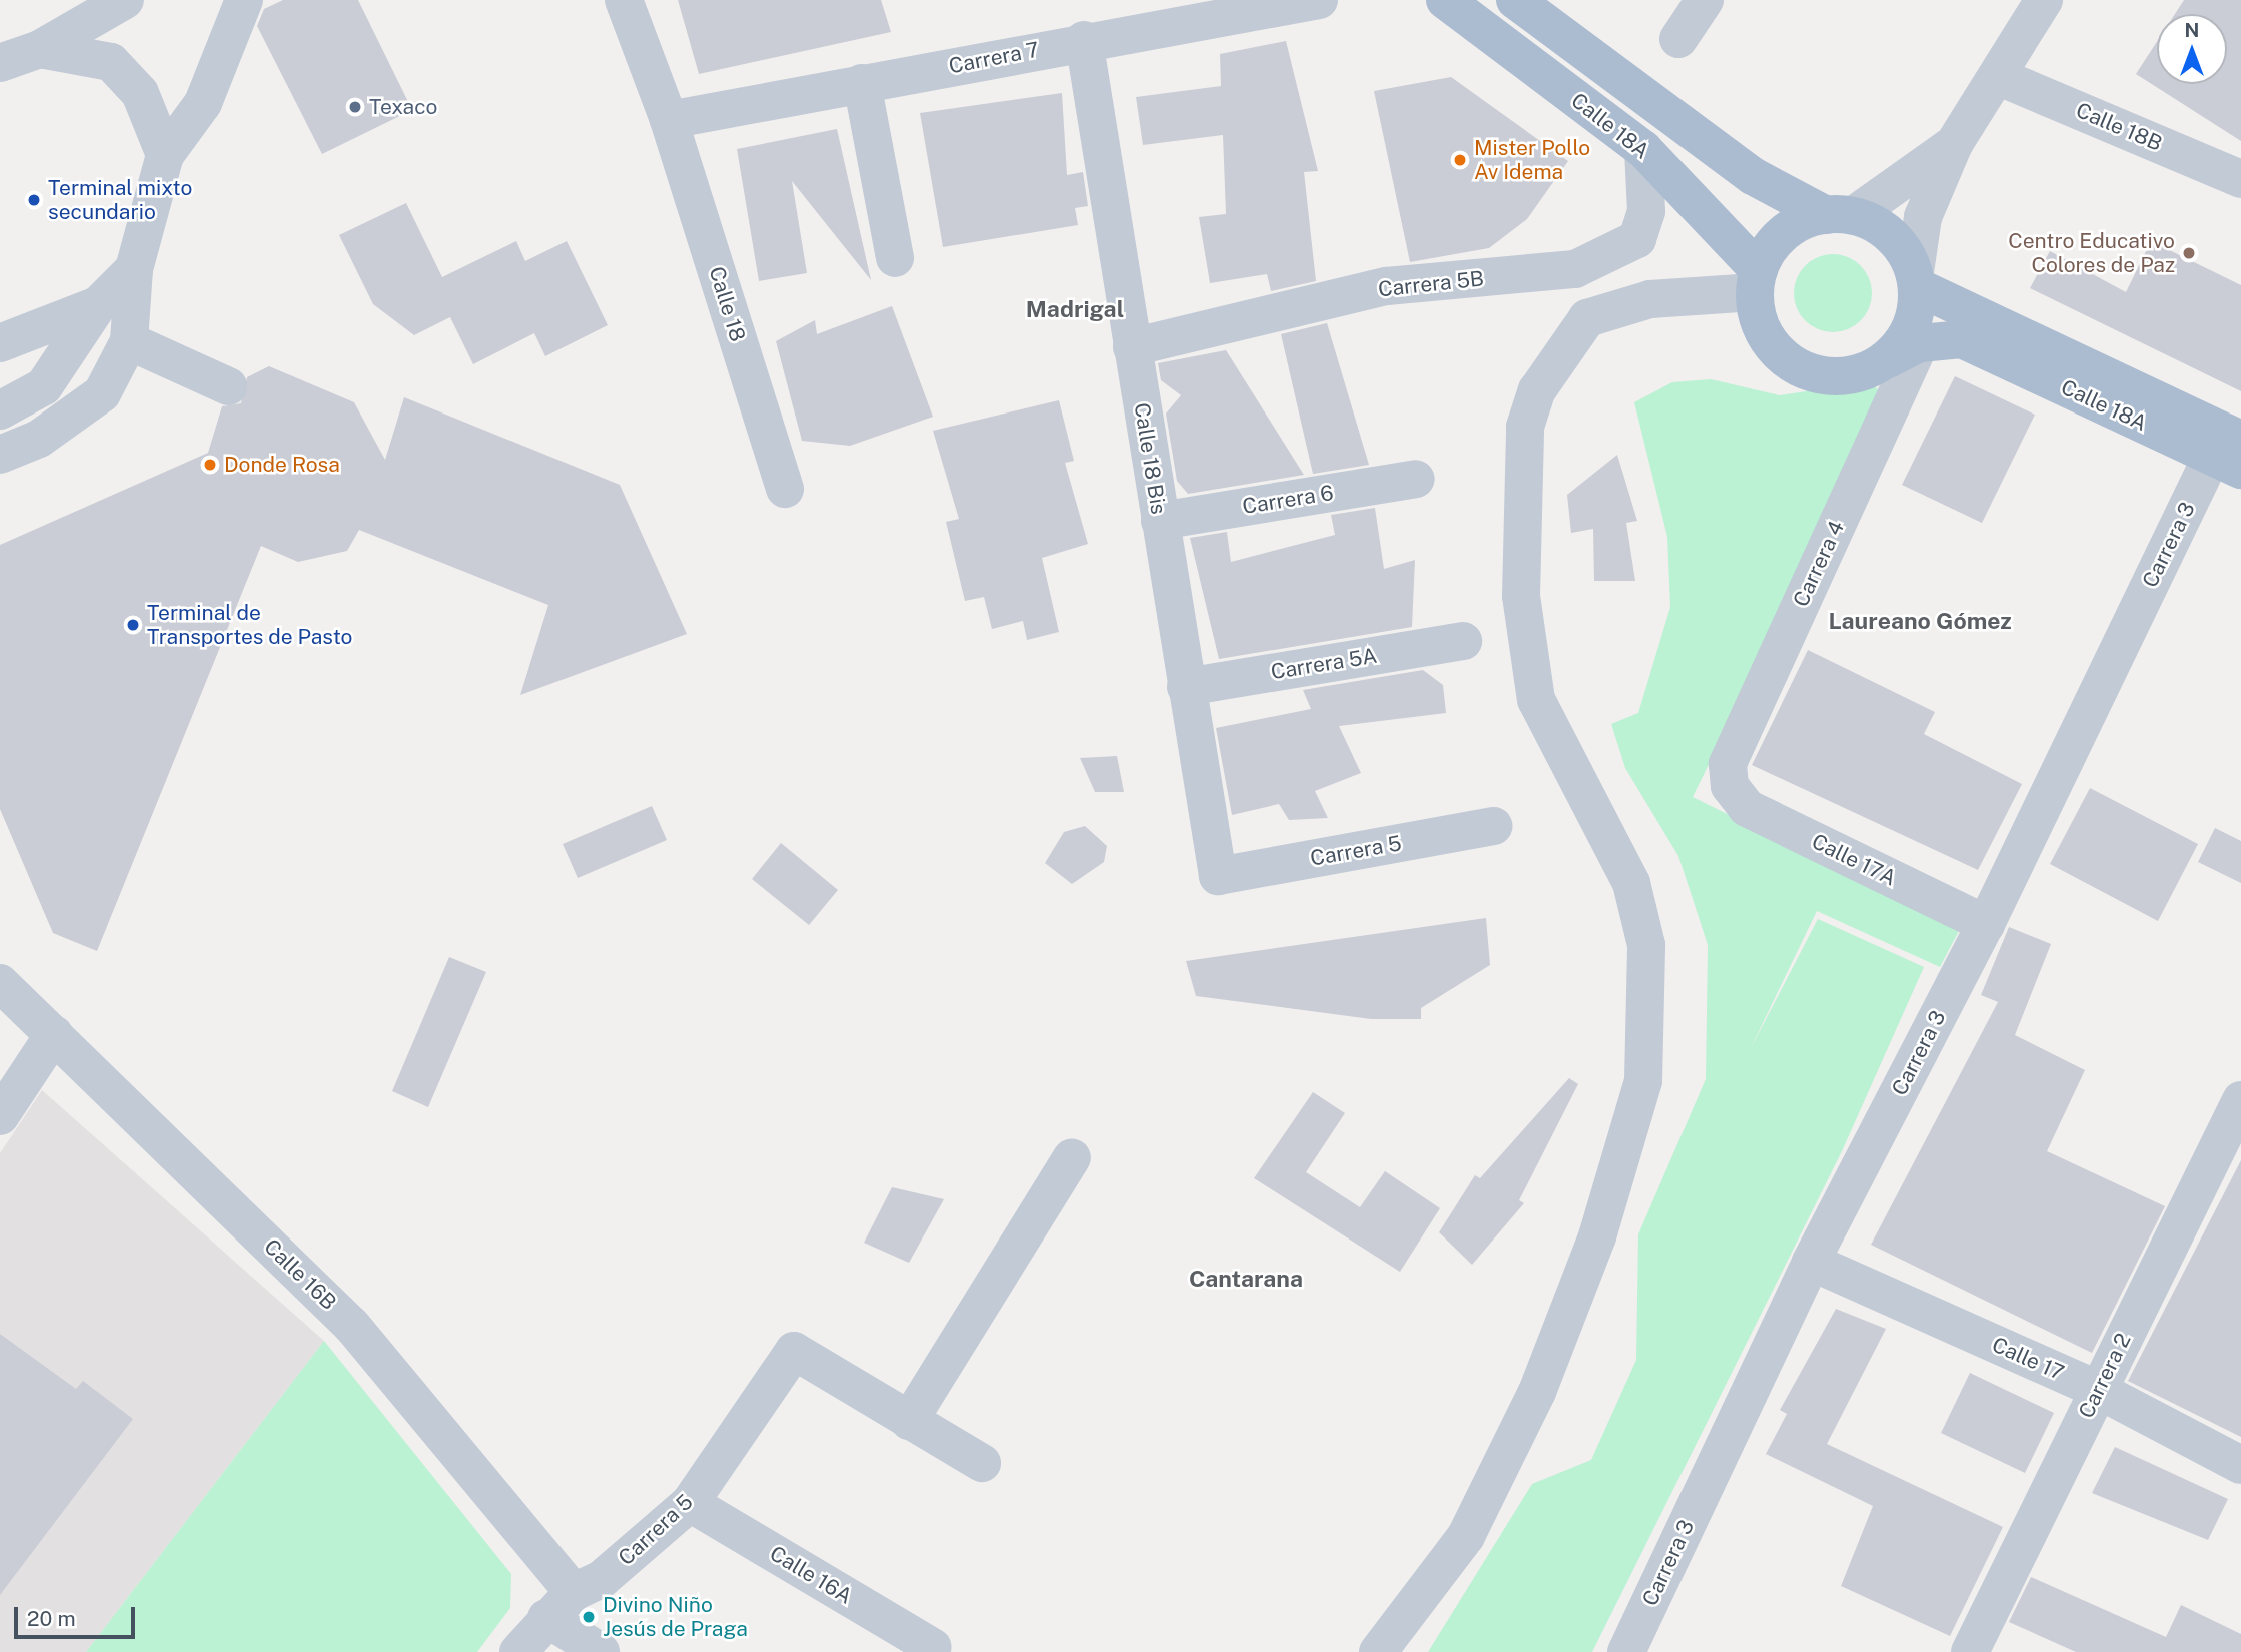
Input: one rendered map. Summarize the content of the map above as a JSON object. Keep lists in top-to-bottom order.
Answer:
{
  "streets": {
    "main road": ["Calle 18A"],
    "street": [
      "Carrera 7",
      "Calle 18B",
      "Carrera 5B",
      "Calle 18",
      "Calle 18 Bis",
      "Carrera 6",
      "Carrera 3",
      "Carrera 4",
      "Carrera 5A",
      "Carrera 5",
      "Calle 17A",
      "Calle 16B",
      "Calle 17",
      "Carrera 2",
      "Calle 16A"
    ]
  },
  "crossings": [
    ["Carrera 7", "Calle 18"],
    ["Carrera 7", "Calle 18 Bis"],
    ["Calle 18A", "Carrera 5B"],
    ["Calle 18A", "Carrera 3"],
    ["Calle 18A", "Carrera 4"],
    ["Carrera 5B", "Calle 18 Bis"],
    ["Calle 18 Bis", "Carrera 6"],
    ["Calle 18 Bis", "Carrera 5A"],
    ["Calle 18 Bis", "Carrera 5"],
    ["Carrera 3", "Calle 17A"],
    ["Carrera 3", "Calle 17"],
    ["Carrera 4", "Calle 17A"],
    ["Carrera 5", "Calle 16B"],
    ["Carrera 5", "Calle 16A"],
    ["Calle 17", "Carrera 2"]
  ],
  "districts": ["Madrigal", "Laureano Gómez", "Cantarana"],
  "places": [
    "Texaco",
    "Mister Pollo Av Idema",
    "Terminal mixto secundario",
    "Centro Educativo Colores de Paz",
    "Donde Rosa",
    "Terminal de Transportes de Pasto",
    "Divino Niño Jesús de Praga"
  ],
  "scale_bar": "20 m",
  "north": "top"
}
